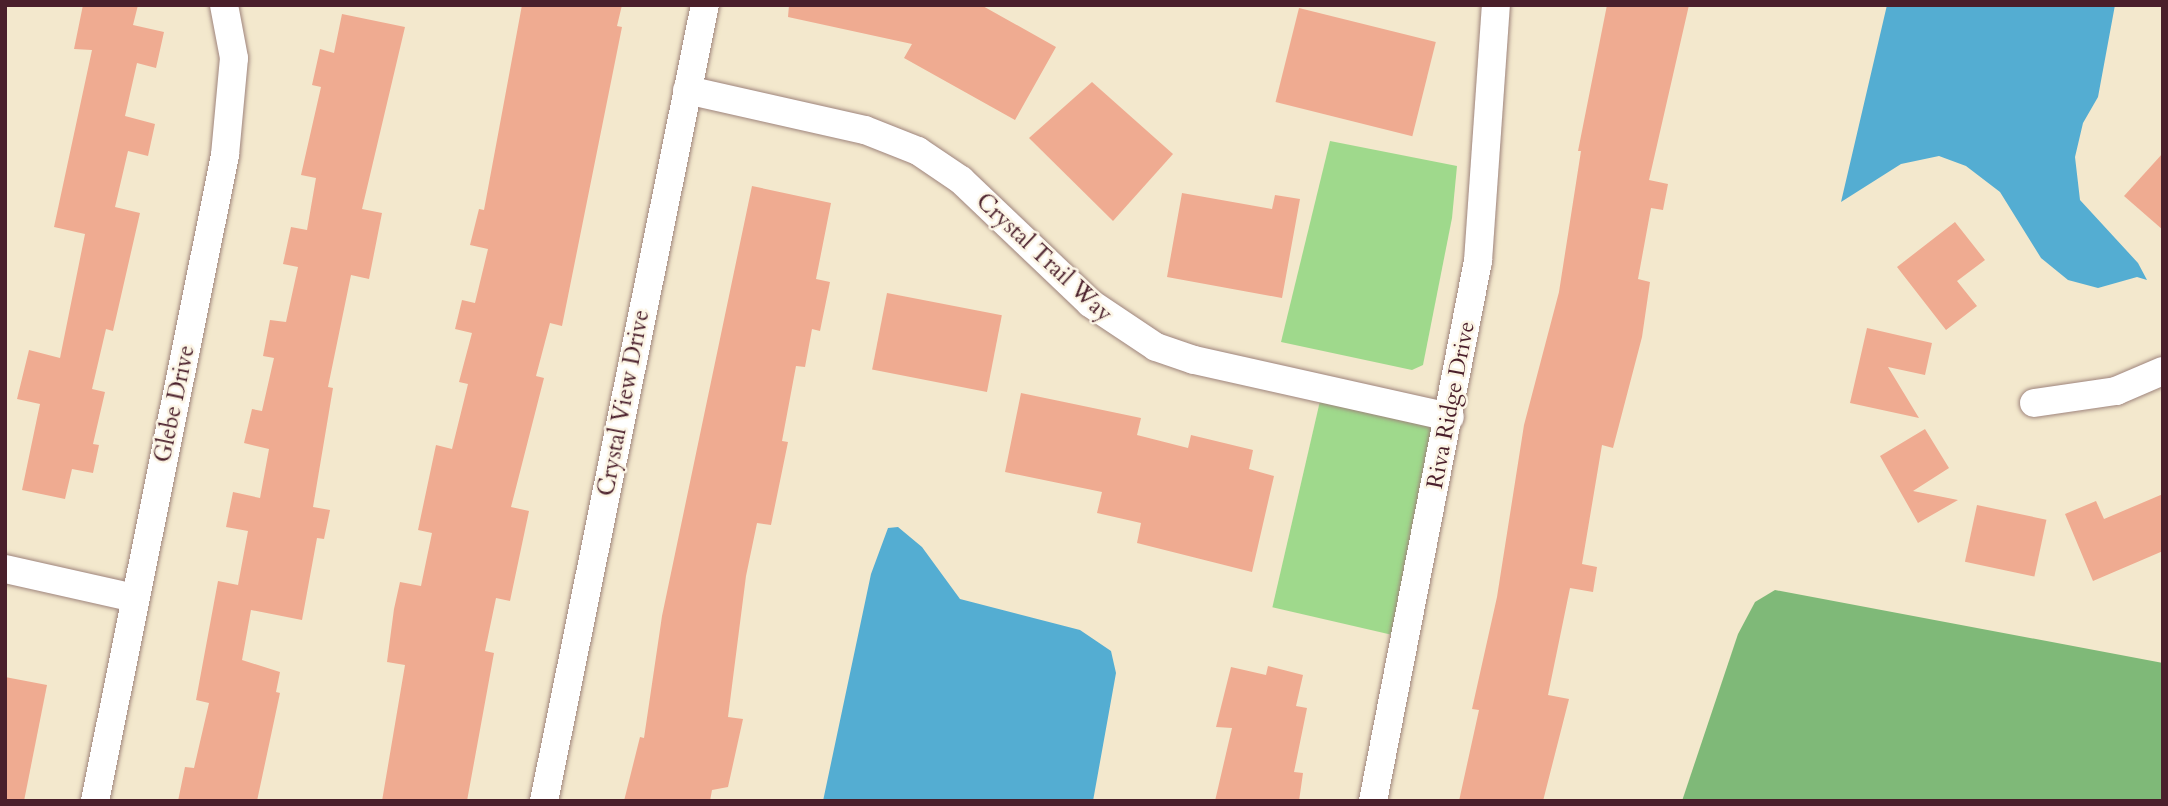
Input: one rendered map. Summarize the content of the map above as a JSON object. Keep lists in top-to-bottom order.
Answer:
{
  "streets": {
    "street": [
      "Crystal Trail Way",
      "Crystal View Drive",
      "Glebe Drive",
      "Riva Ridge Drive"
    ]
  },
  "crossings": [
    ["Crystal Trail Way", "Crystal View Drive"],
    ["Crystal Trail Way", "Riva Ridge Drive"]
  ]
}
